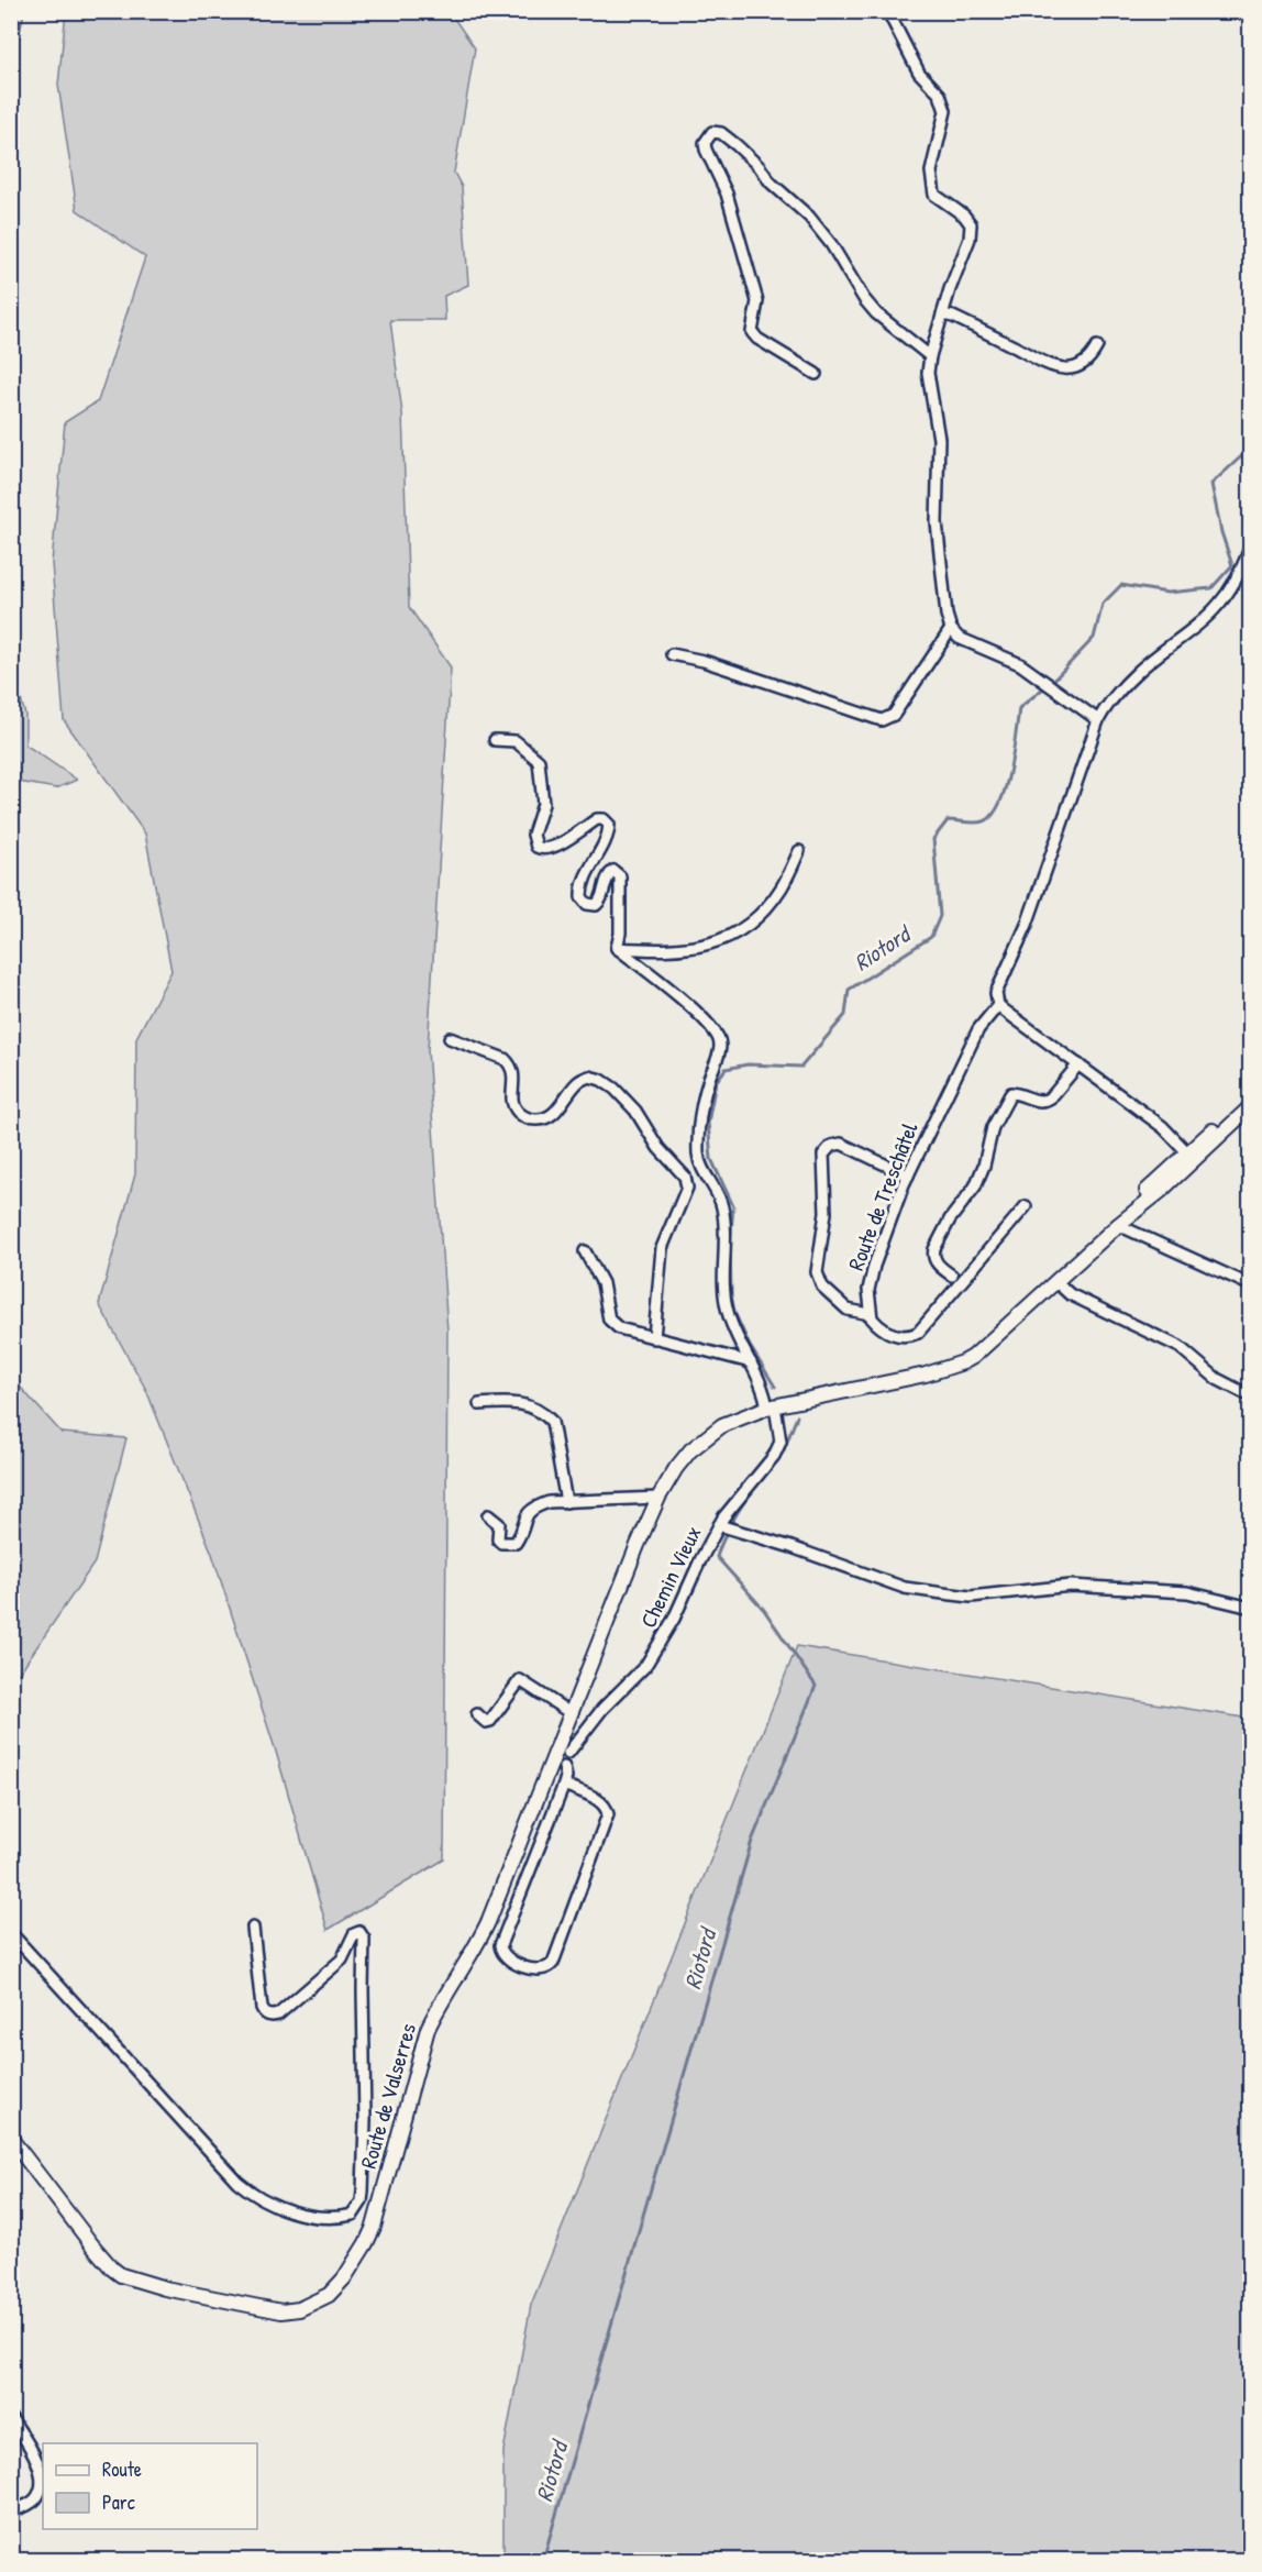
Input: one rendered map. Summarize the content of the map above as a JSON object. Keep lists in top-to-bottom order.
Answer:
{
  "streets": {
    "street": ["Route de Treschâtel", "Chemin Vieux", "Route de Valserres"]
  },
  "crossings": [
    ["Chemin Vieux", "Route de Valserres"]
  ],
  "water": ["Riotord"],
  "legend": ["Route", "Parc"]
}
